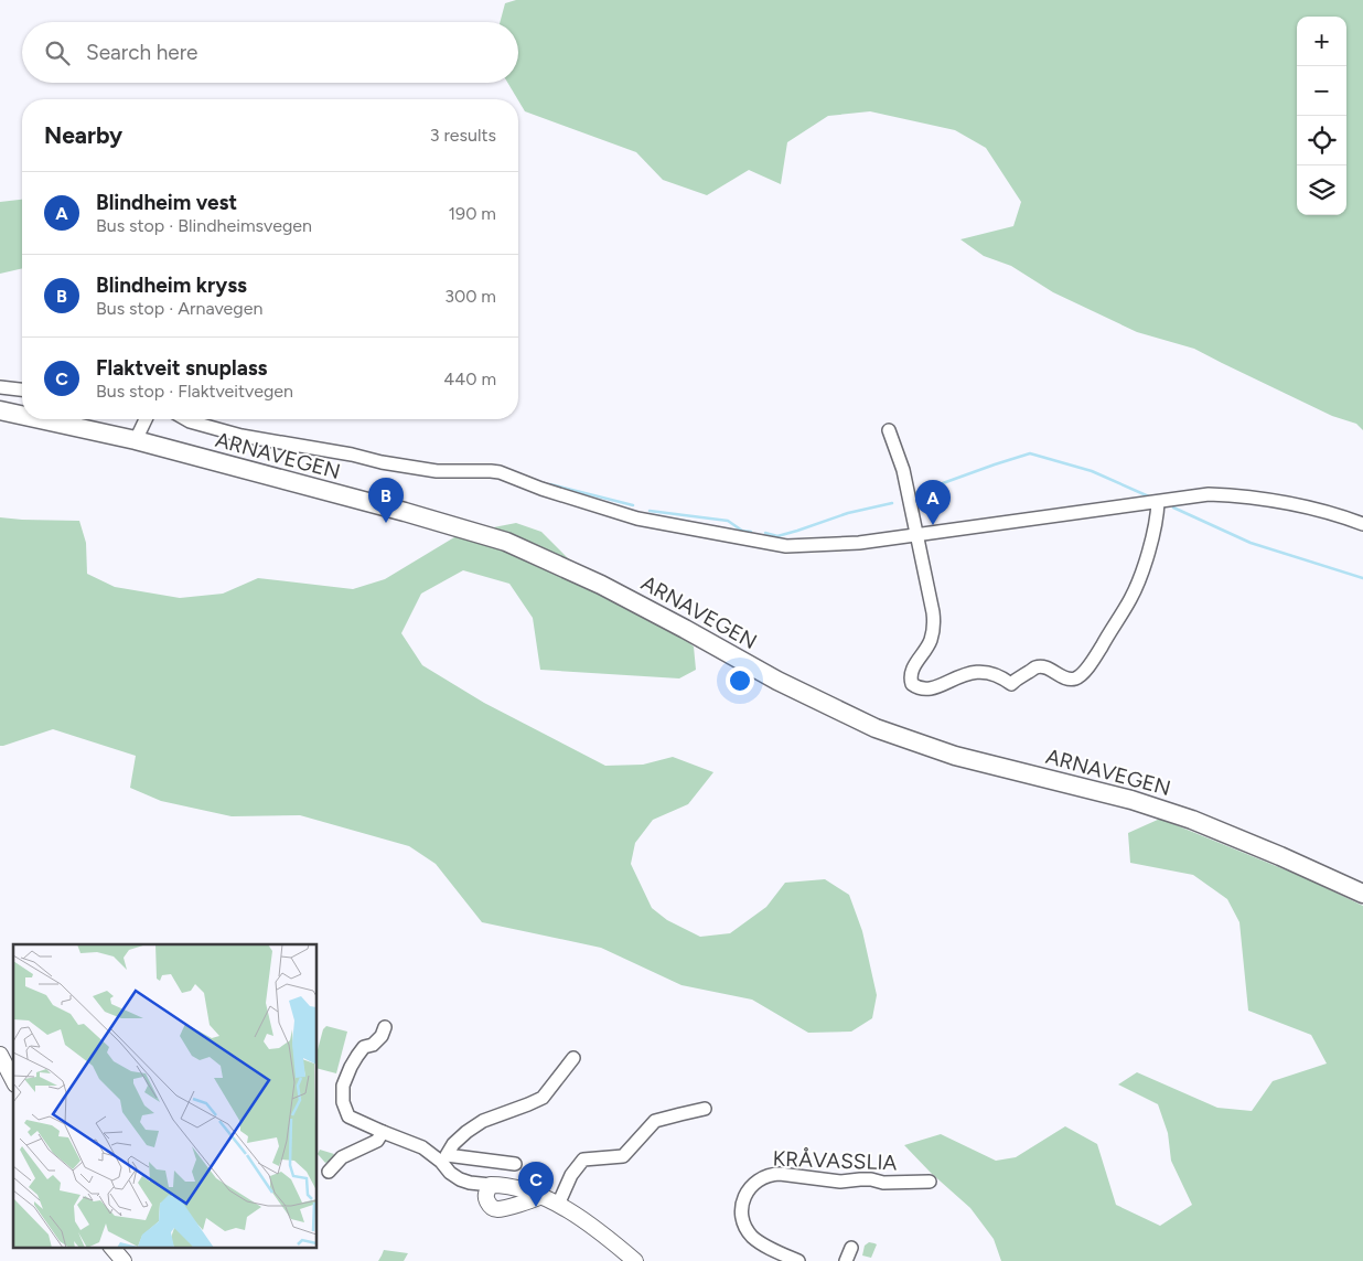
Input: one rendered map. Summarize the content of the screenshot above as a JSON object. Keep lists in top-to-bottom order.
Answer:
{
  "streets": {
    "highway": ["ARNAVEGEN"],
    "street": ["KRÅVASSLIA"]
  },
  "page": {
    "map_buttons": ["+", "−"],
    "search": "Search here",
    "heading": ["Nearby", "3 results"],
    "list": [
      {
        "mark": "A",
        "name": "Blindheim vest",
        "note": "Bus stop · Blindheimsvegen",
        "value": "190 m"
      },
      {
        "mark": "B",
        "name": "Blindheim kryss",
        "note": "Bus stop · Arnavegen",
        "value": "300 m"
      },
      {
        "mark": "C",
        "name": "Flaktveit snuplass",
        "note": "Bus stop · Flaktveitvegen",
        "value": "440 m"
      }
    ],
    "pins": ["B", "A", "C"]
  }
}
